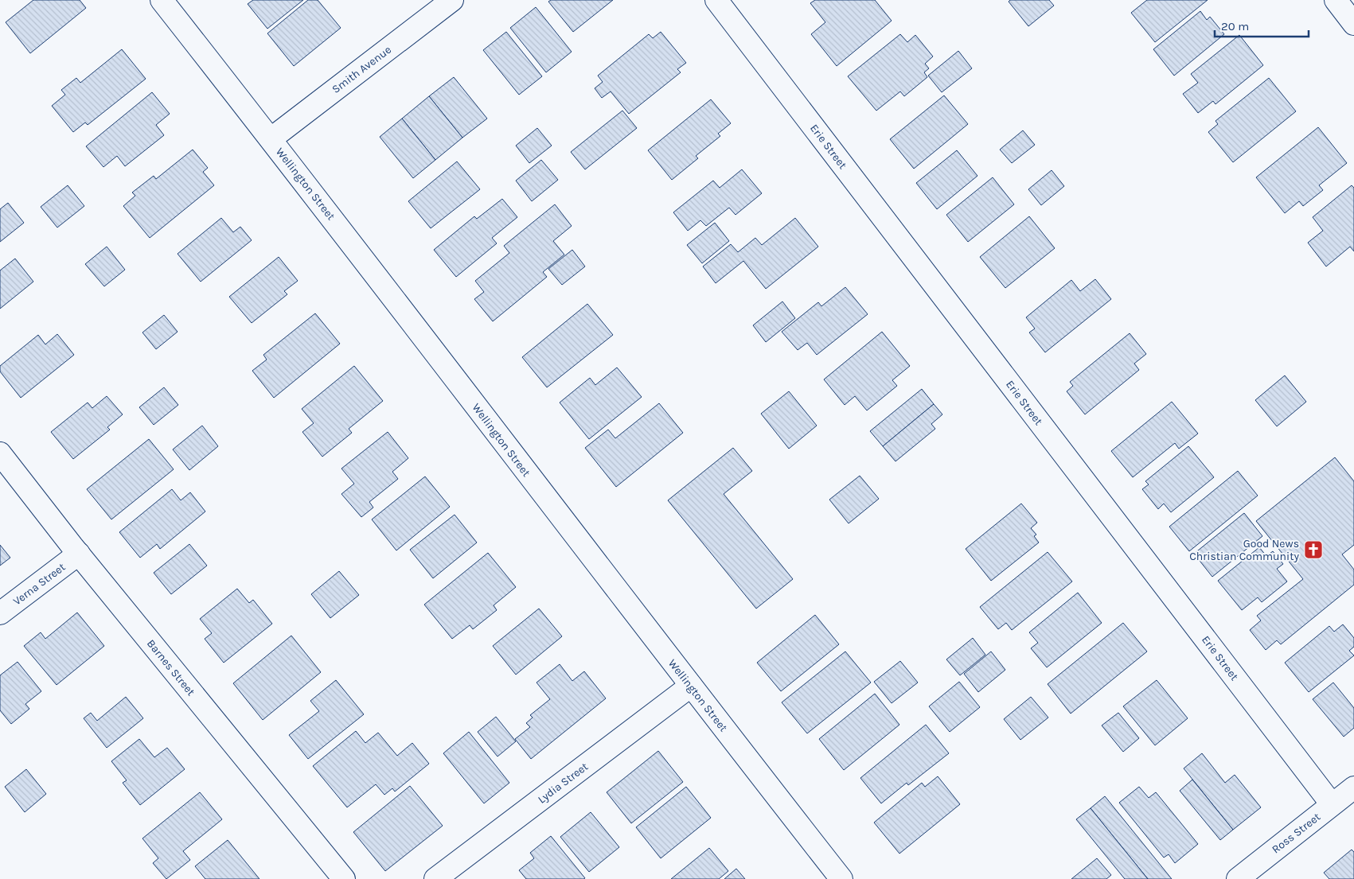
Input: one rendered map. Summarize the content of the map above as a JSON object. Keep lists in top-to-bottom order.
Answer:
{
  "streets": {
    "street": [
      "Smith Avenue",
      "Erie Street",
      "Wellington Street",
      "Verna Street",
      "Barnes Street",
      "Lydia Street",
      "Ross Street"
    ]
  },
  "crossings": [
    ["Smith Avenue", "Wellington Street"],
    ["Erie Street", "Ross Street"],
    ["Wellington Street", "Lydia Street"],
    ["Verna Street", "Barnes Street"]
  ],
  "places": {
    "church": ["Good News Christian Community"]
  },
  "scale_bar": "20 m"
}
